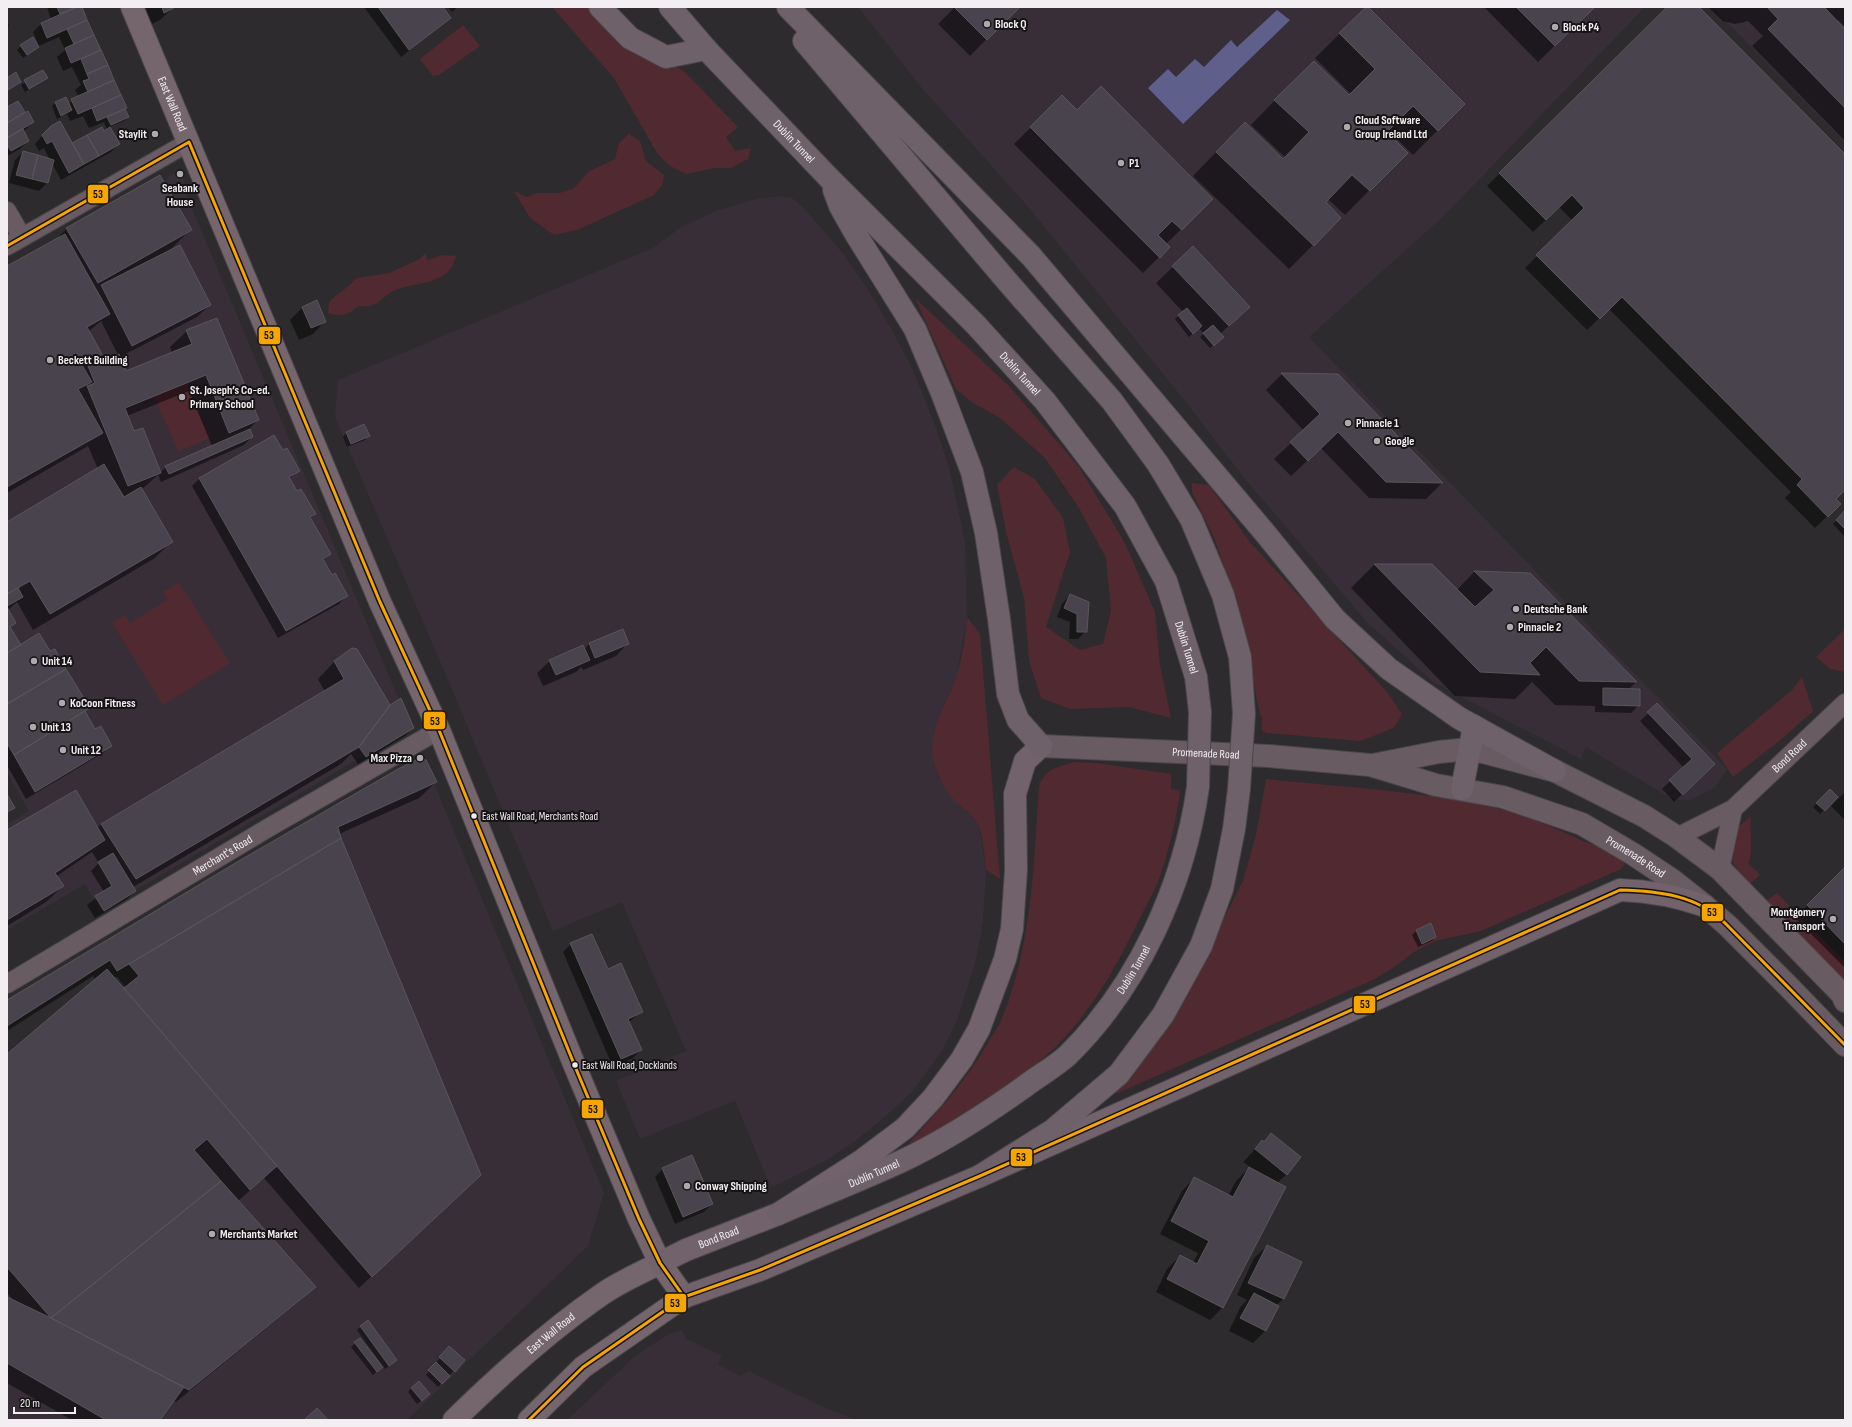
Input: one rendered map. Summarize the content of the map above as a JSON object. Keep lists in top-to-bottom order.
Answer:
{
  "streets": {
    "highway": ["Dublin Tunnel", "Bond Road"],
    "main road": ["East Wall Road"],
    "street": ["Promenade Road", "Merchant's Road"]
  },
  "crossings": [
    ["East Wall Road", "Bond Road"],
    ["East Wall Road", "Merchant's Road"],
    ["Dublin Tunnel", "Bond Road"],
    ["Promenade Road", "Bond Road"]
  ],
  "places": [
    "Block Q",
    "Block P4",
    "Cloud Software Group Ireland Ltd",
    "Staylit",
    "P1",
    "Seabank House",
    "Beckett Building",
    "St. Joseph’s Co-ed. Primary School",
    "Pinnacle 1",
    "Google",
    "Deutsche Bank",
    "Pinnacle 2",
    "Unit 14",
    "KoCoon Fitness",
    "Unit 13",
    "Unit 12",
    "Max Pizza",
    "East Wall Road, Merchants Road",
    "Montgomery Transport",
    "East Wall Road, Docklands",
    "Conway Shipping",
    "Merchants Market"
  ],
  "lines": ["transit line 53"],
  "scale_bar": "20 m"
}
